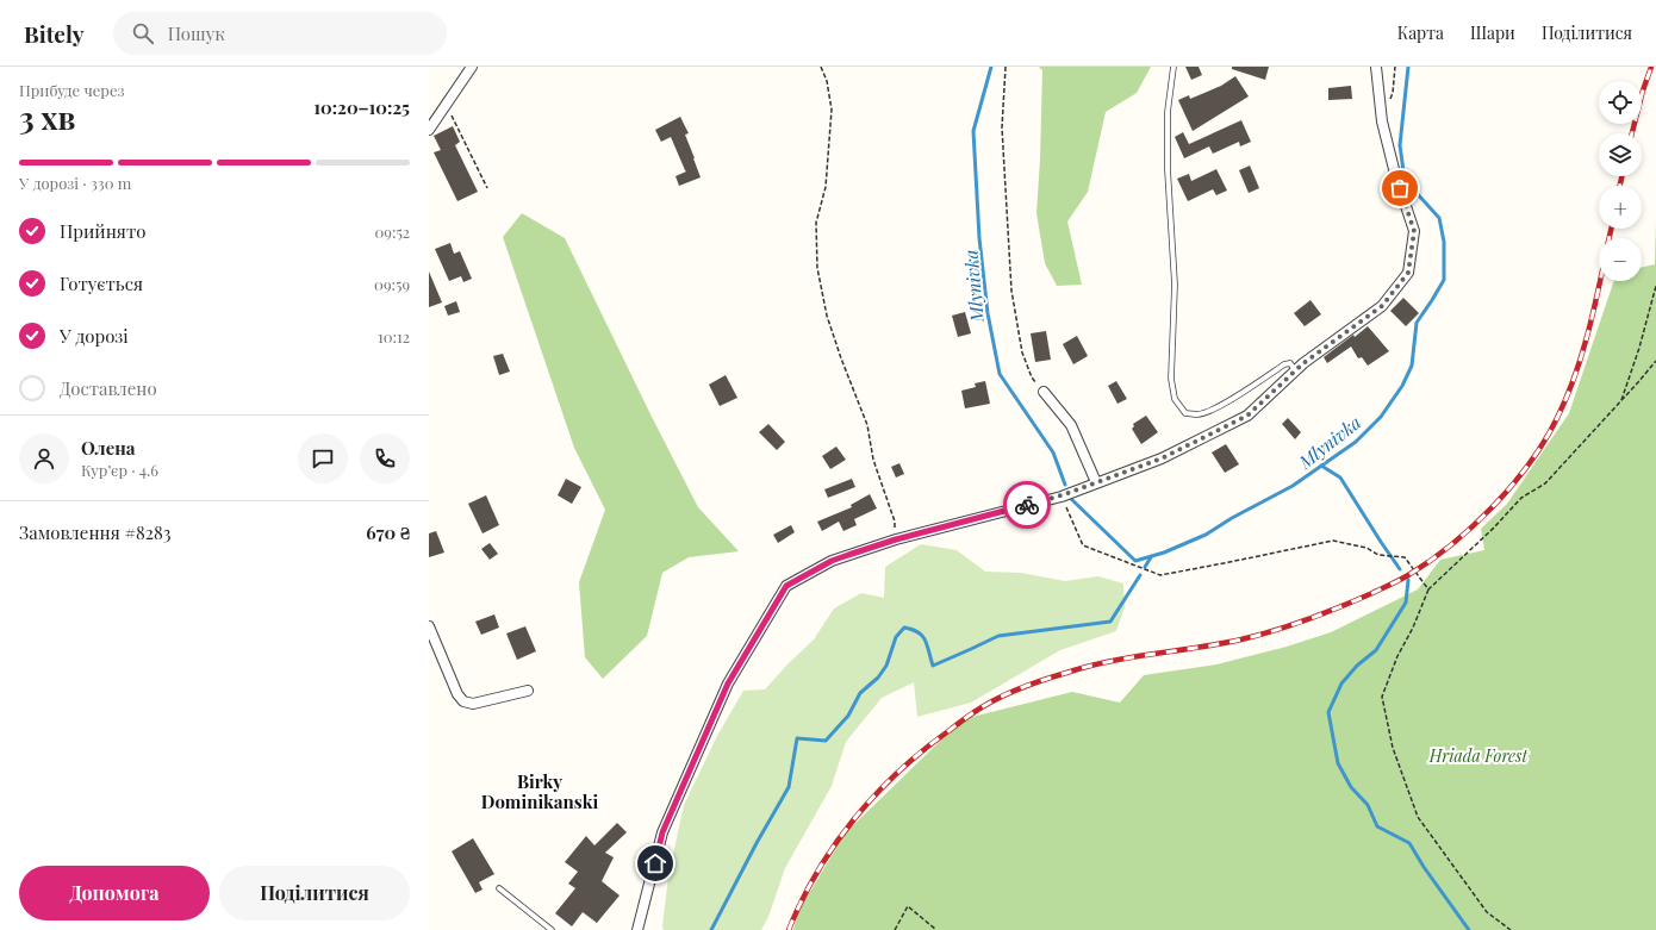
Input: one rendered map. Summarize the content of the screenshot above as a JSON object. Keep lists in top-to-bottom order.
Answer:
{
  "districts": ["Birky Dominikanski"],
  "water": ["Mlynivka"],
  "parks": ["Hriada Forest"],
  "page": {
    "header": "Bitely",
    "search": "Пошук",
    "nav": ["Карта", "Шари", "Поділитися"],
    "heading": ["3 хв", "Прибуде через", "10:20–10:25"],
    "panel": [
      "Олена",
      "Кур’єр · 4.6",
      "Замовлення #8283",
      "670 ₴"
    ],
    "map_buttons": ["+", "−"],
    "bar": "У дорозі · 330 m",
    "list": [
      ["Прийнято", "09:52"],
      ["Готується", "09:59"],
      ["У дорозі", "10:12"],
      "Доставлено"
    ],
    "buttons": ["Допомога", "Поділитися"]
  }
}
